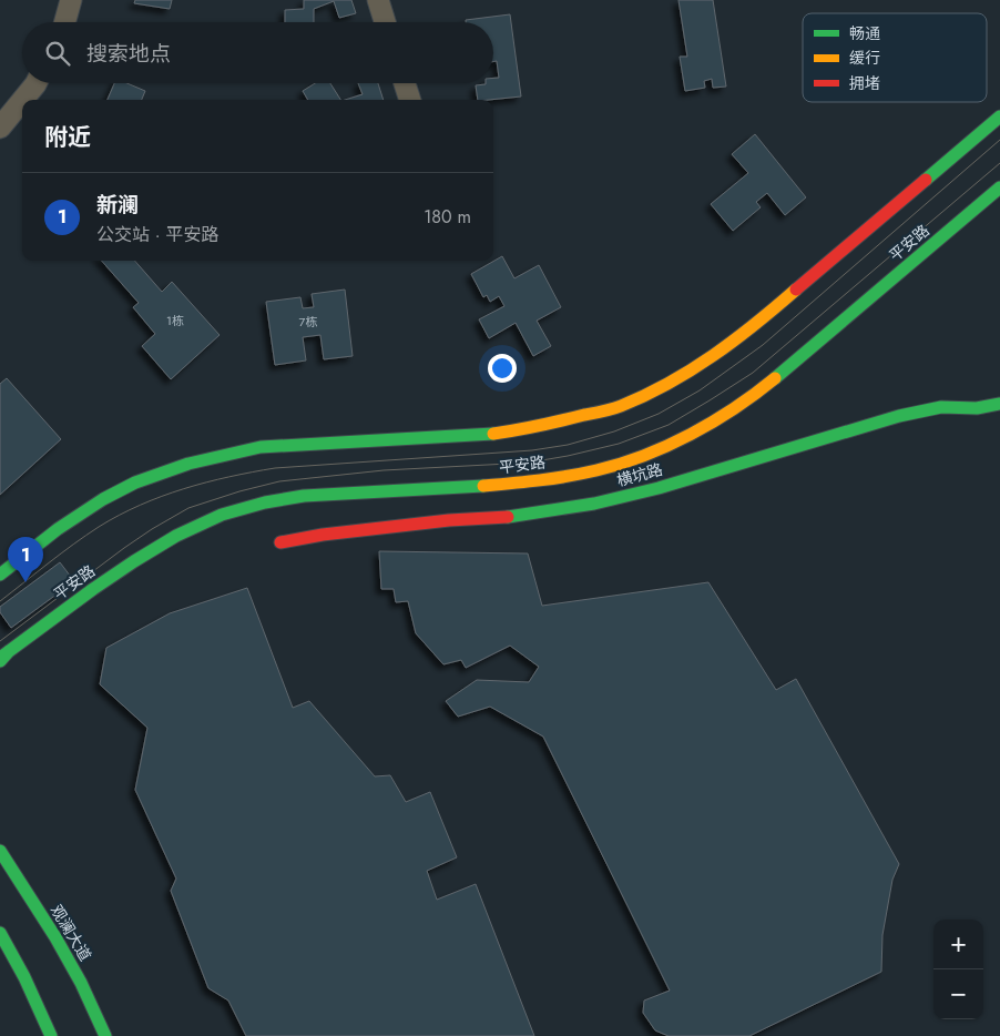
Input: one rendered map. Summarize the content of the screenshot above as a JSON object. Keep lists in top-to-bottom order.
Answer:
{
  "streets": {
    "main road": ["平安路", "横坑路", "观澜大道"]
  },
  "house_numbers": ["1栋", "7栋"],
  "legend": ["畅通", "缓行", "拥堵"],
  "page": {
    "search": "搜索地点",
    "heading": "附近",
    "list": [
      {
        "mark": "1",
        "name": "新澜",
        "note": "公交站 · 平安路",
        "value": "180 m"
      }
    ],
    "pins": "1",
    "map_buttons": ["+", "−"]
  }
}
